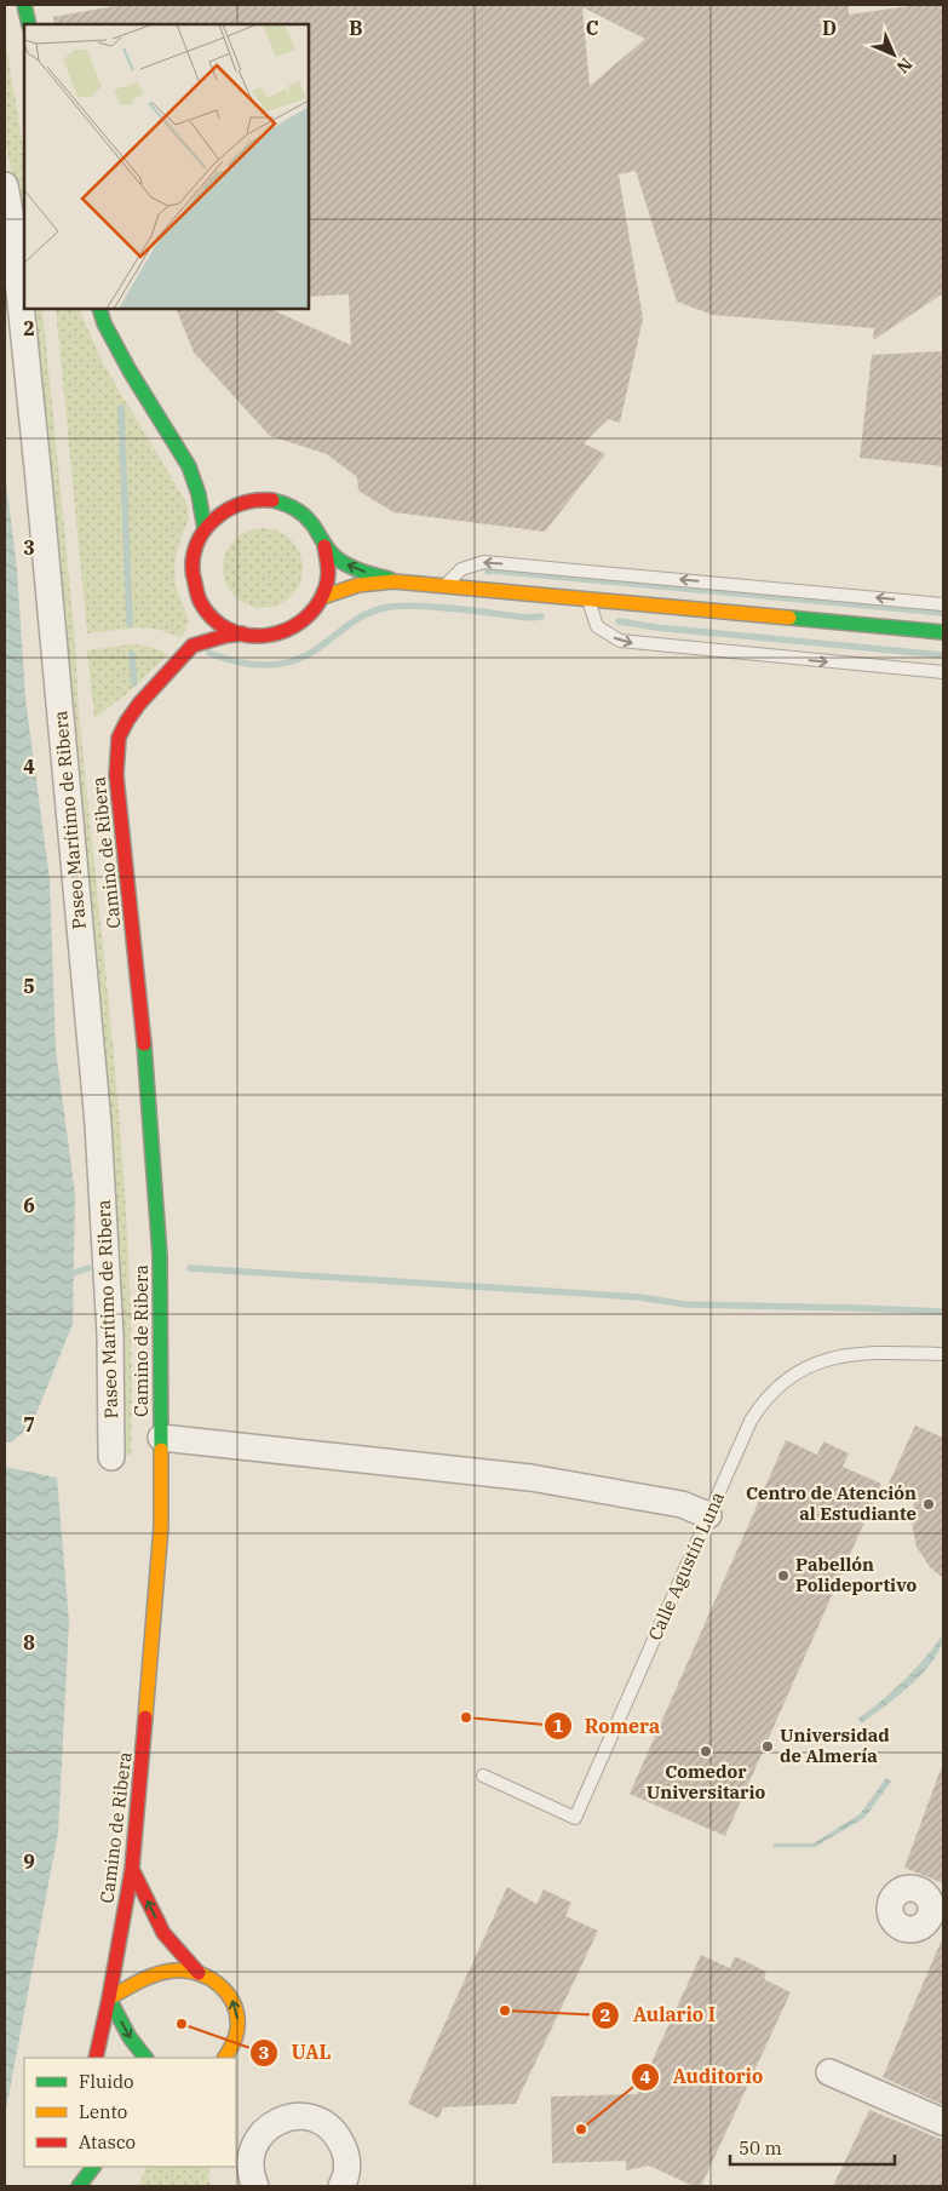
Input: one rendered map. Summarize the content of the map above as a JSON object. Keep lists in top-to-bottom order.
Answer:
{
  "streets": {
    "main road": ["Camino de Ribera"],
    "street": ["Paseo Marítimo de Ribera"],
    "lane": ["Calle Agustín Luna"]
  },
  "places": [
    "Centro de Atención al Estudiante",
    "Pabellón Polideportivo",
    "Romera",
    "Universidad de Almería",
    "Comedor Universitario",
    "Aulario I",
    "UAL",
    "Auditorio"
  ],
  "legend": ["Fluido", "Lento", "Atasco"],
  "scale_bar": "50 m",
  "north": "bottom right",
  "grid": {
    "columns": ["B", "C", "D"],
    "rows": [
      "2",
      "3",
      "4",
      "5",
      "6",
      "7",
      "8",
      "9"
    ]
  }
}
